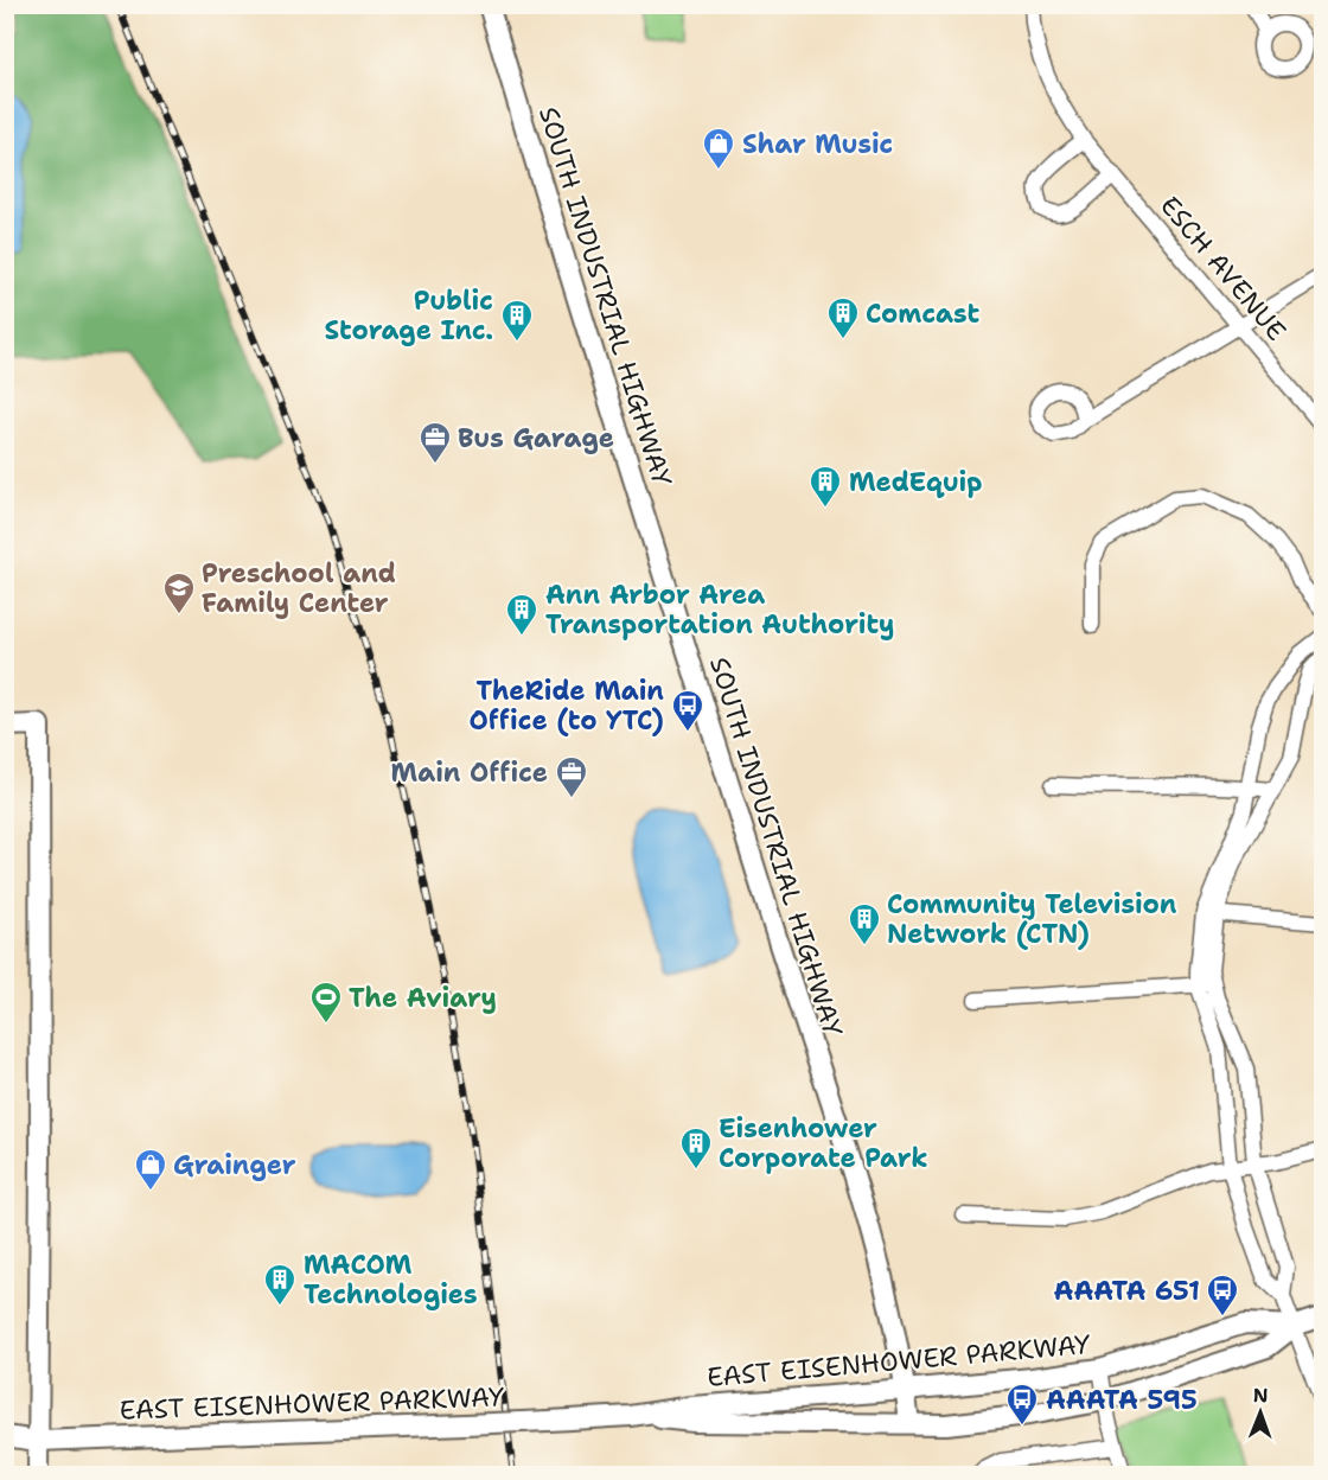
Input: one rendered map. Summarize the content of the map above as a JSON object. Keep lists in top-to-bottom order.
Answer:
{
  "streets": {
    "street": ["ESCH AVENUE", "SOUTH INDUSTRIAL HIGHWAY", "EAST EISENHOWER PARKWAY"]
  },
  "crossings": [
    ["SOUTH INDUSTRIAL HIGHWAY", "EAST EISENHOWER PARKWAY"]
  ],
  "places": {
    "shop": ["Shar Music", "Grainger"],
    "building": [
      "Comcast",
      "Public Storage Inc.",
      "MedEquip",
      "Ann Arbor Area Transportation Authority",
      "Community Television Network (CTN)",
      "Eisenhower Corporate Park",
      "MACOM Technologies"
    ],
    "office": ["Bus Garage", "Main Office"],
    "school or university": ["Preschool and Family Center"],
    "bus stop": ["TheRide Main Office (to YTC)", "AAATA 651", "AAATA 595"],
    "sports": ["The Aviary"]
  },
  "north": "top"
}
